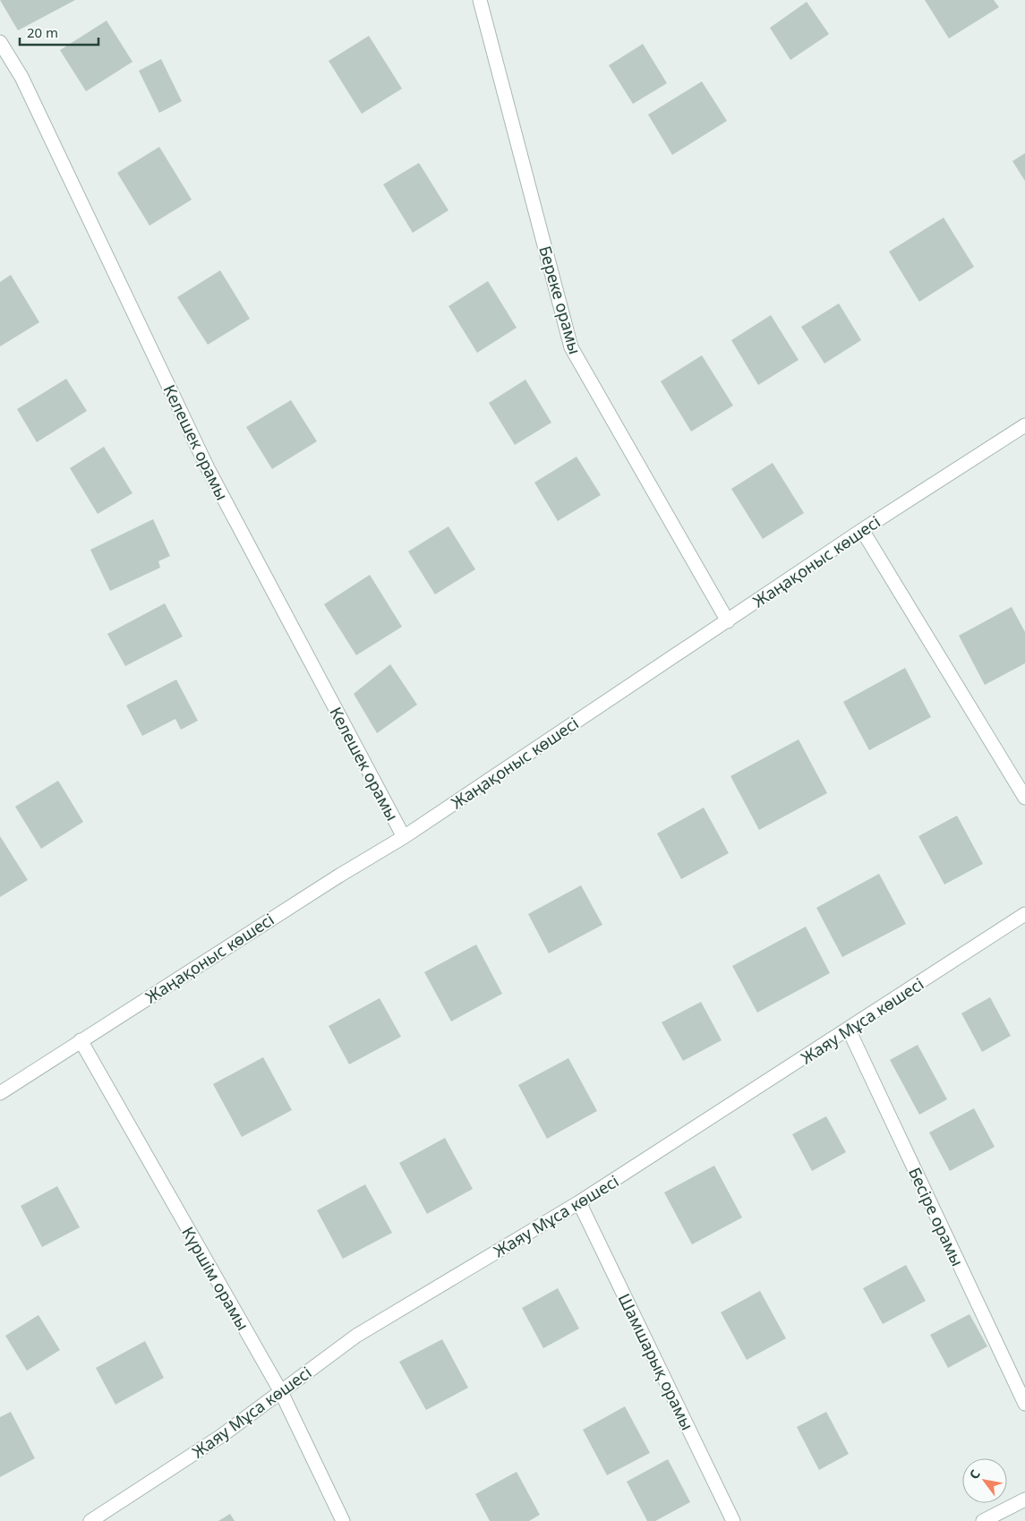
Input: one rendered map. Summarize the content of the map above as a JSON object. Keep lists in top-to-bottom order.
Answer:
{
  "streets": {
    "street": [
      "Береке орамы",
      "Келешек орамы",
      "Жаңақоныс көшесі",
      "Жаяу Мұса көшесі",
      "Бесіре орамы",
      "Күршім орамы",
      "Шамшарық орамы"
    ]
  },
  "crossings": [
    ["Береке орамы", "Жаңақоныс көшесі"],
    ["Келешек орамы", "Жаңақоныс көшесі"],
    ["Жаңақоныс көшесі", "Күршім орамы"],
    ["Жаяу Мұса көшесі", "Бесіре орамы"],
    ["Жаяу Мұса көшесі", "Күршім орамы"],
    ["Жаяу Мұса көшесі", "Шамшарық орамы"]
  ],
  "scale_bar": "20 m",
  "north": "top left"
}
